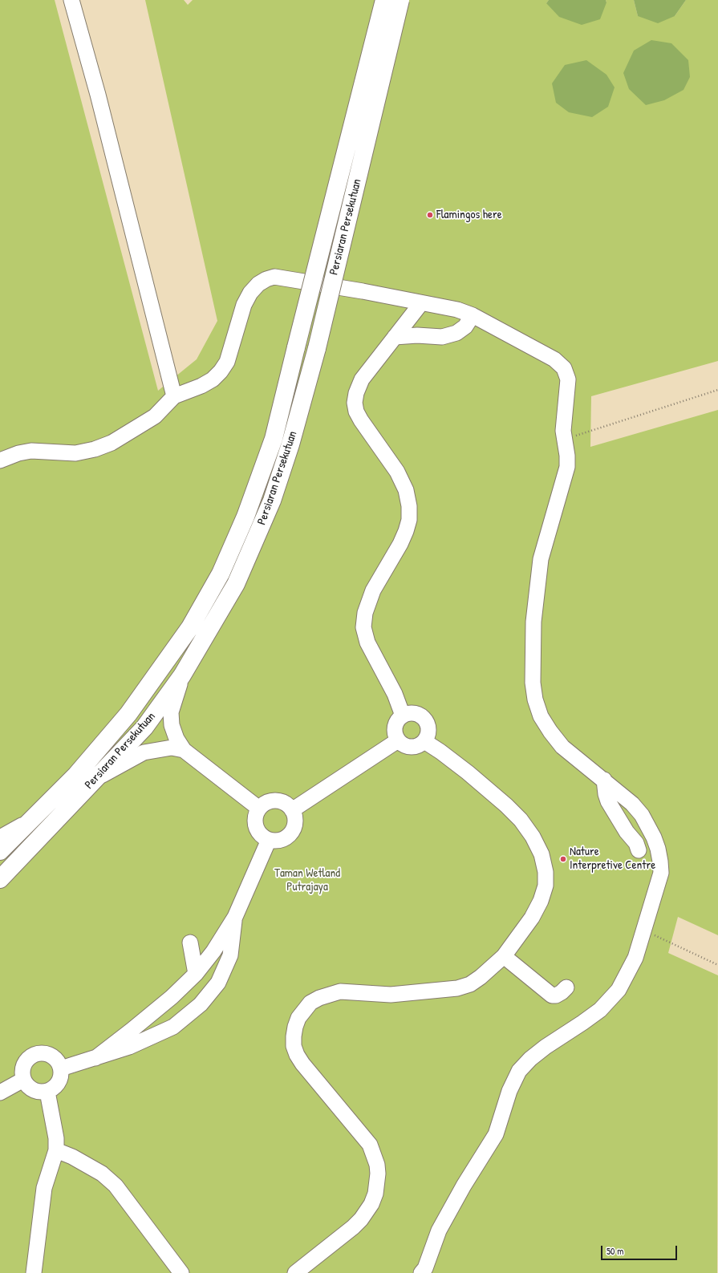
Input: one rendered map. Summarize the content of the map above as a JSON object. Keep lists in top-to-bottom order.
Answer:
{
  "streets": {
    "main road": ["Persiaran Persekutuan"]
  },
  "parks": ["Taman Wetland Putrajaya"],
  "places": ["Flamingos here", "Nature Interpretive Centre"],
  "scale_bar": "50 m"
}
